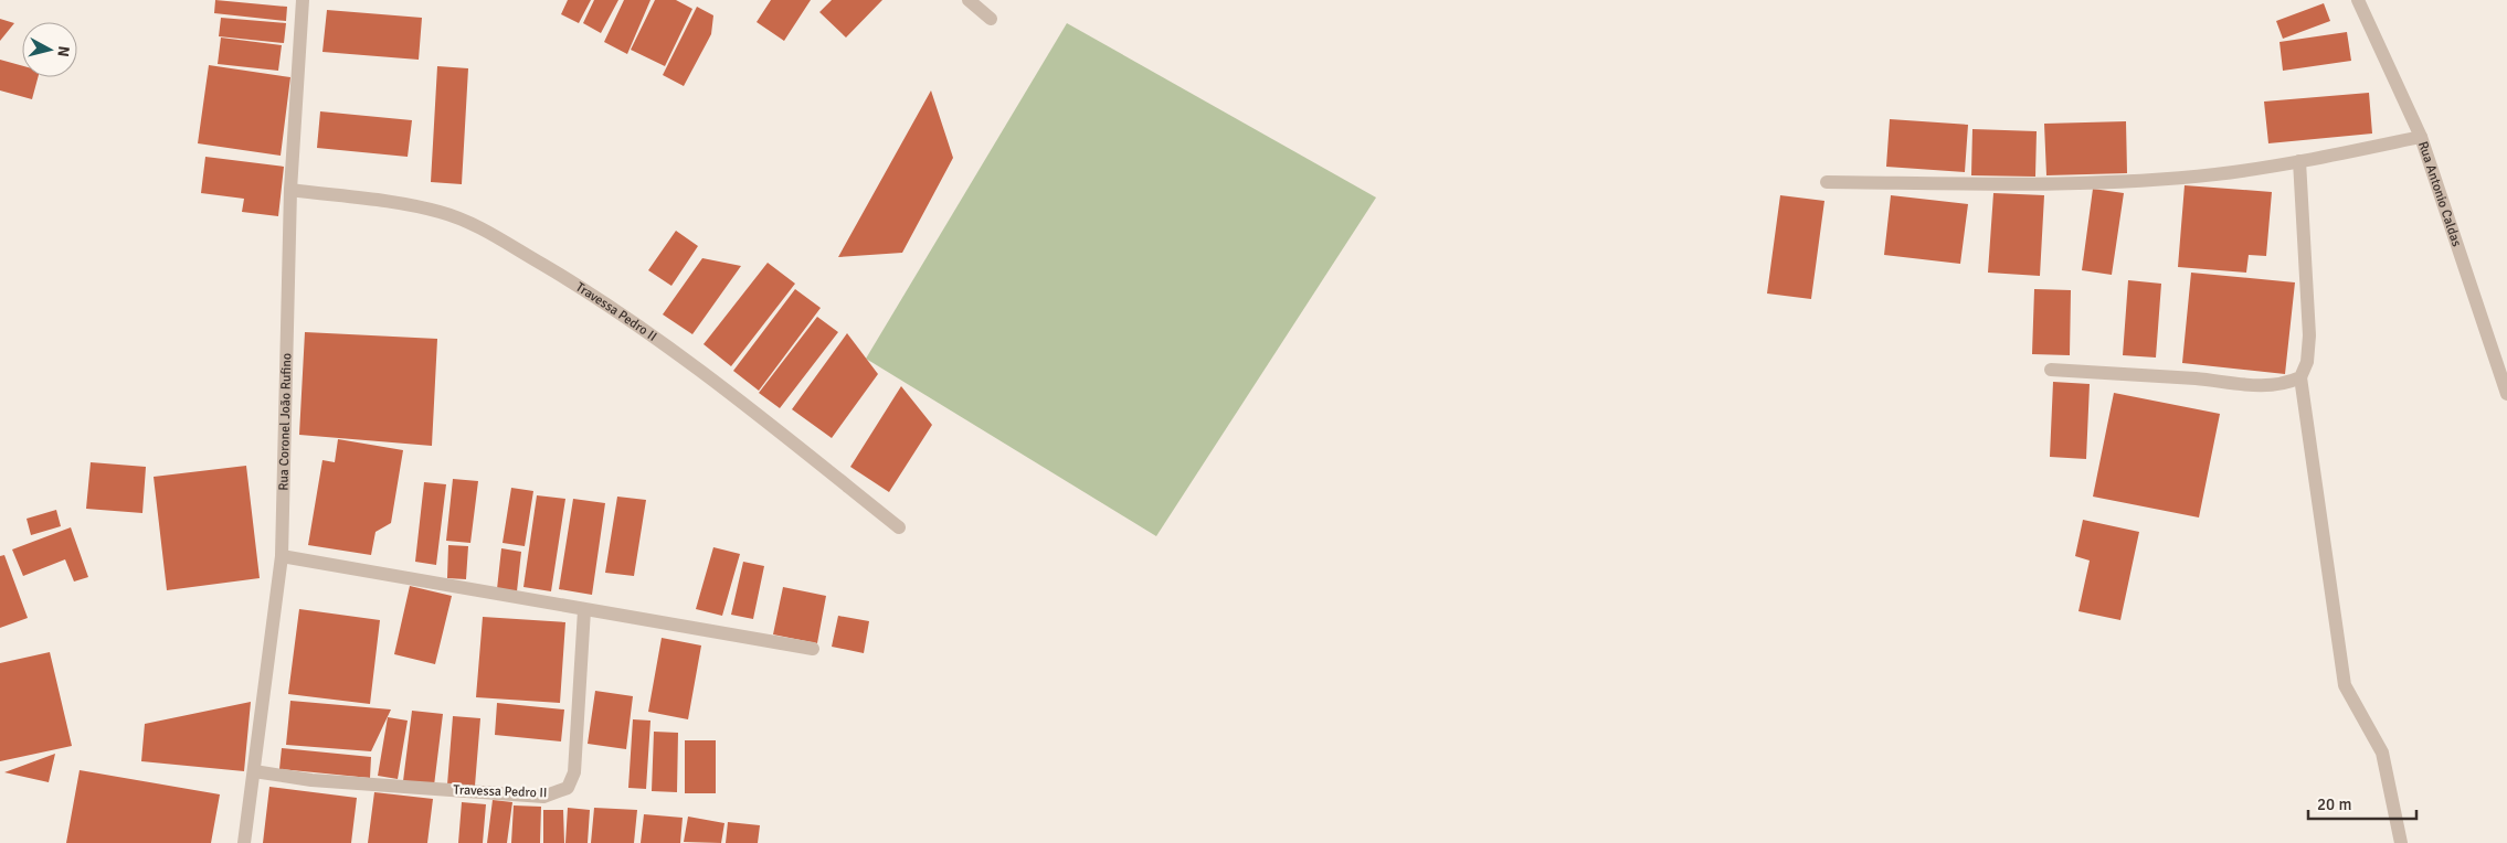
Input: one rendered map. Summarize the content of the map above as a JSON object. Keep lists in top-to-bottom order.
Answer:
{
  "streets": {
    "street": ["Rua Antonio Caldas", "Travessa Pedro II", "Rua Coronel João Rufino"]
  },
  "crossings": [
    ["Travessa Pedro II", "Rua Coronel João Rufino"]
  ],
  "scale_bar": "20 m",
  "north": "right"
}
